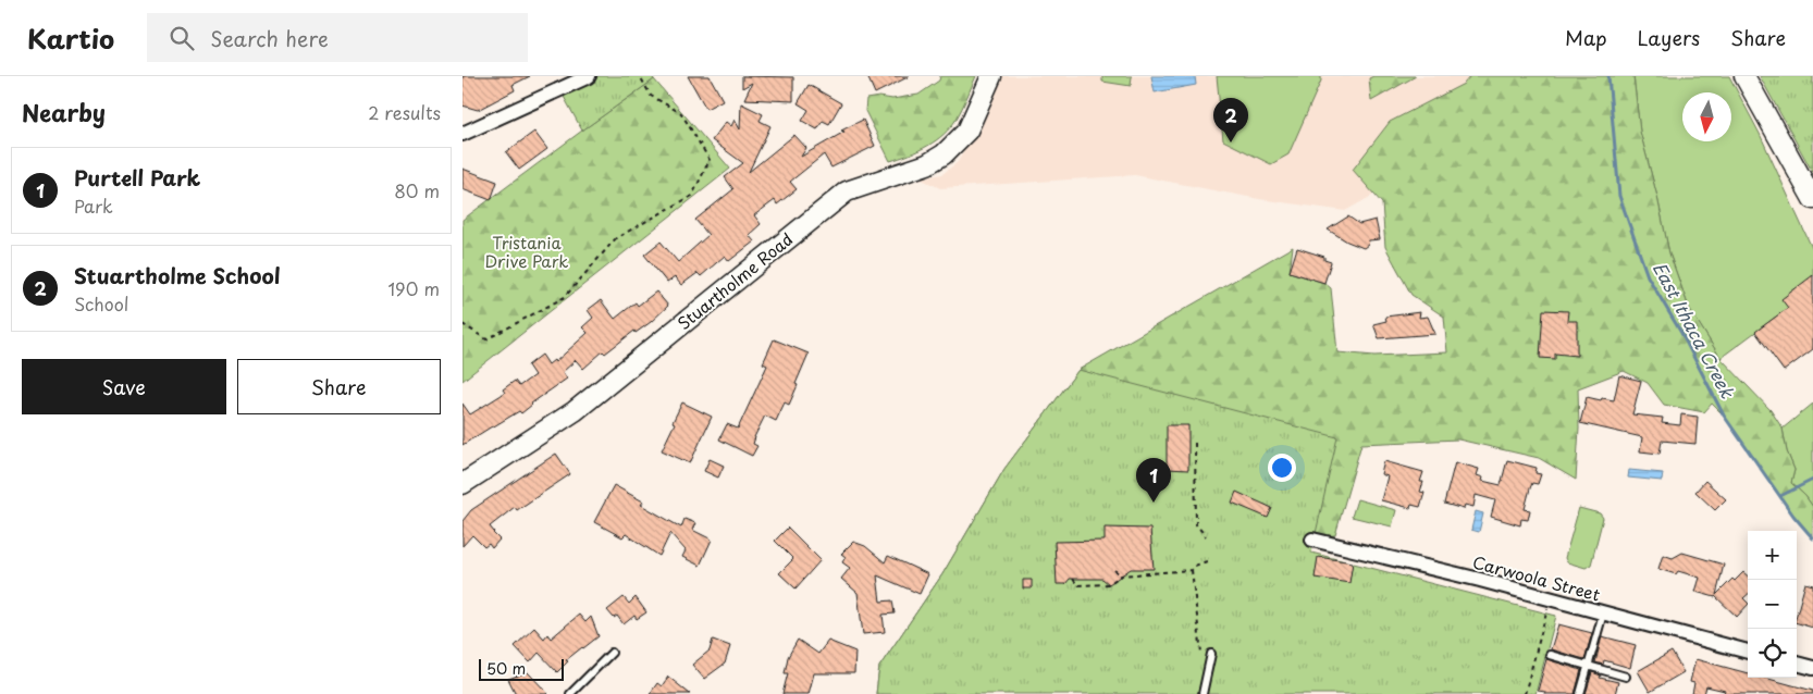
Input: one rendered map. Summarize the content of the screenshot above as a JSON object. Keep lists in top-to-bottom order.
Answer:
{
  "streets": {
    "main road": ["Stuartholme Road"],
    "street": ["Carwoola Street"]
  },
  "water": ["East Ithaca Creek"],
  "parks": ["Tristania Drive Park"],
  "scale_bar": "50 m",
  "north": "bottom",
  "page": {
    "header": "Kartio",
    "search": "Search here",
    "nav": ["Map", "Layers", "Share"],
    "heading": ["Nearby", "2 results"],
    "pins": ["2", "1"],
    "list": [
      {
        "mark": "1",
        "name": "Purtell Park",
        "note": "Park",
        "value": "80 m"
      },
      {
        "mark": "2",
        "name": "Stuartholme School",
        "note": "School",
        "value": "190 m"
      }
    ],
    "buttons": ["Save", "Share"],
    "map_buttons": ["+", "−"],
    "scale": "50 m"
  }
}
